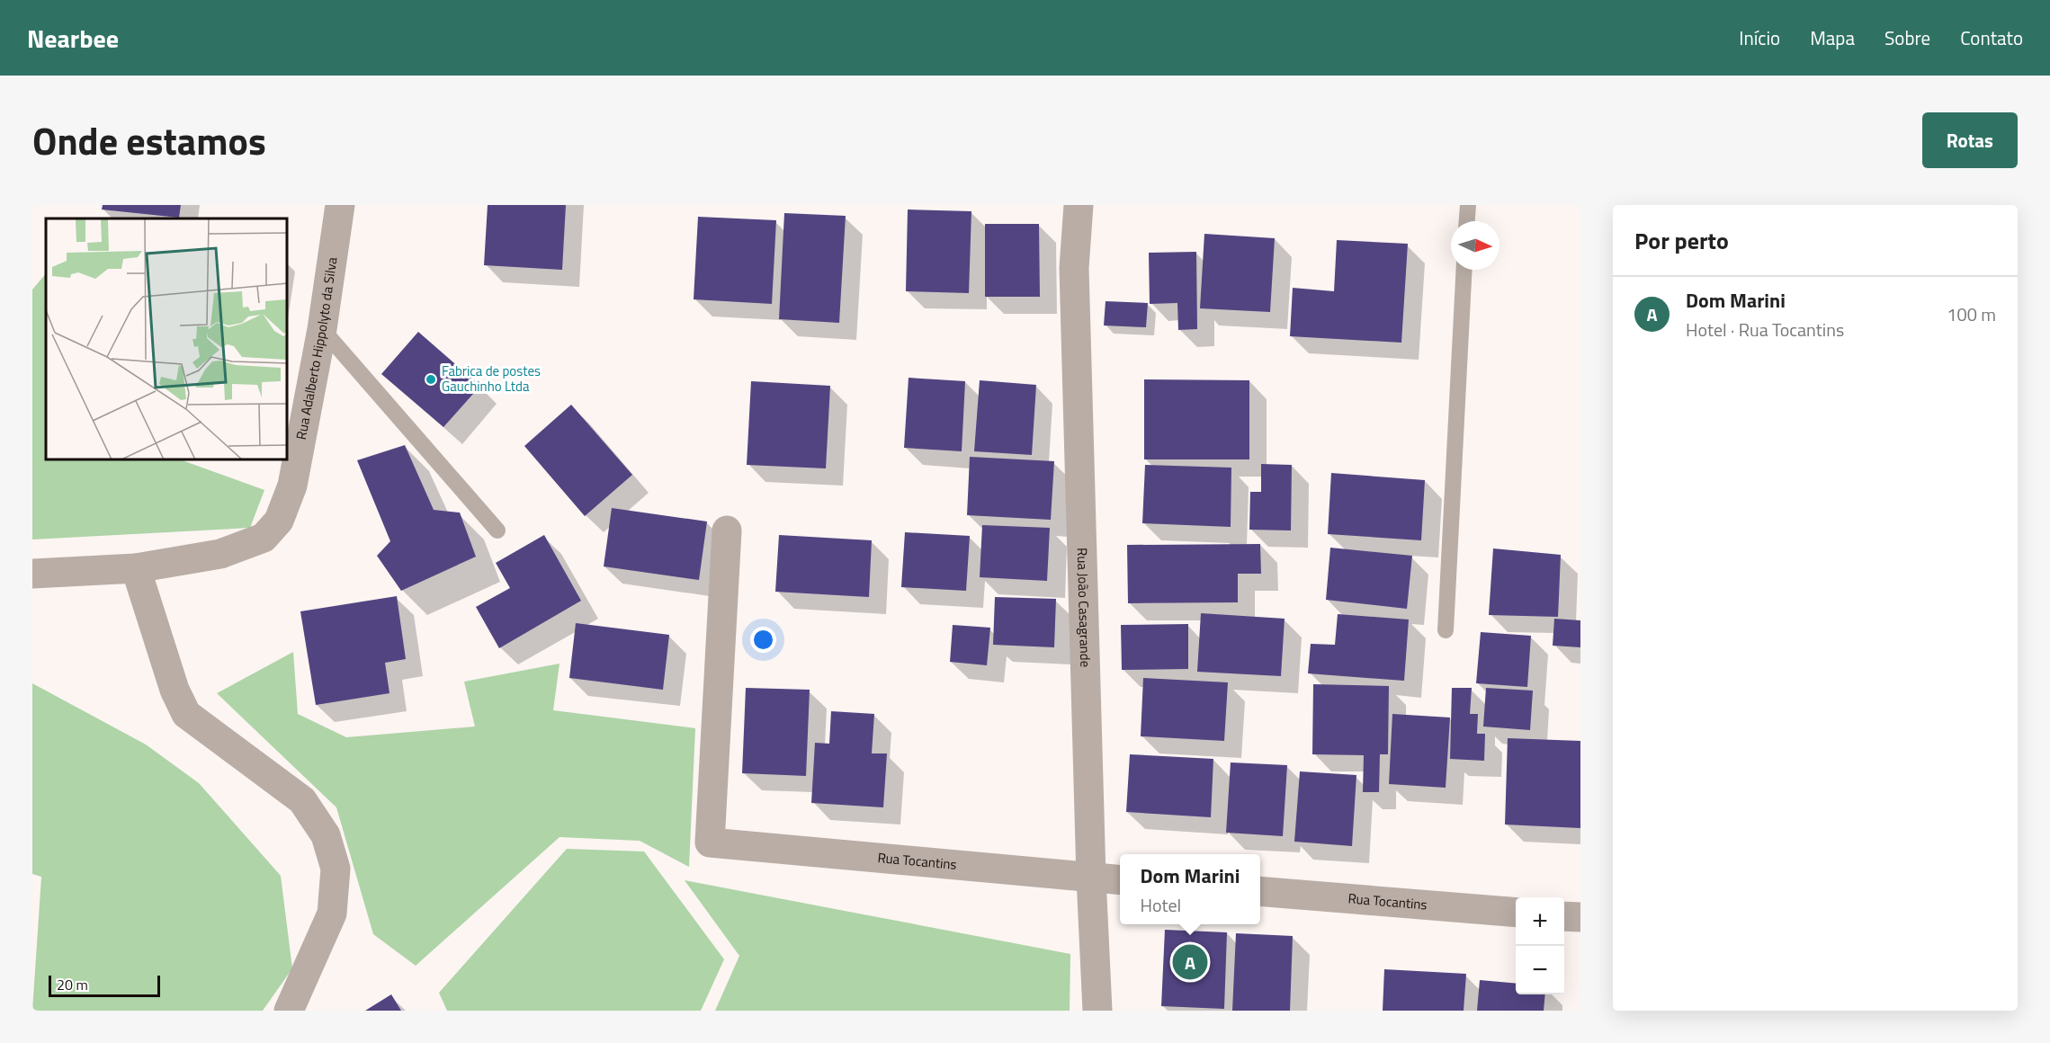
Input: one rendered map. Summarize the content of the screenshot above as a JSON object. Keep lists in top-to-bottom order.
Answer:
{
  "streets": {
    "street": ["Rua Adalberto Hippolyto da Silva", "Rua João Casagrande", "Rua Tocantins"]
  },
  "crossings": [
    ["Rua João Casagrande", "Rua Tocantins"]
  ],
  "places": ["Fabrica de postes Gauchinho Ltda"],
  "scale_bar": "20 m",
  "north": "right",
  "page": {
    "header": "Nearbee",
    "nav": [
      "Início",
      "Mapa",
      "Sobre",
      "Contato"
    ],
    "title": "Onde estamos",
    "buttons": "Rotas",
    "heading": "Por perto",
    "list": [
      {
        "mark": "A",
        "name": "Dom Marini",
        "note": "Hotel · Rua Tocantins",
        "value": "100 m"
      }
    ],
    "popup": ["Dom Marini", "Hotel"],
    "map_buttons": ["+", "−"],
    "pins": "A",
    "scale": "20 m"
  }
}
